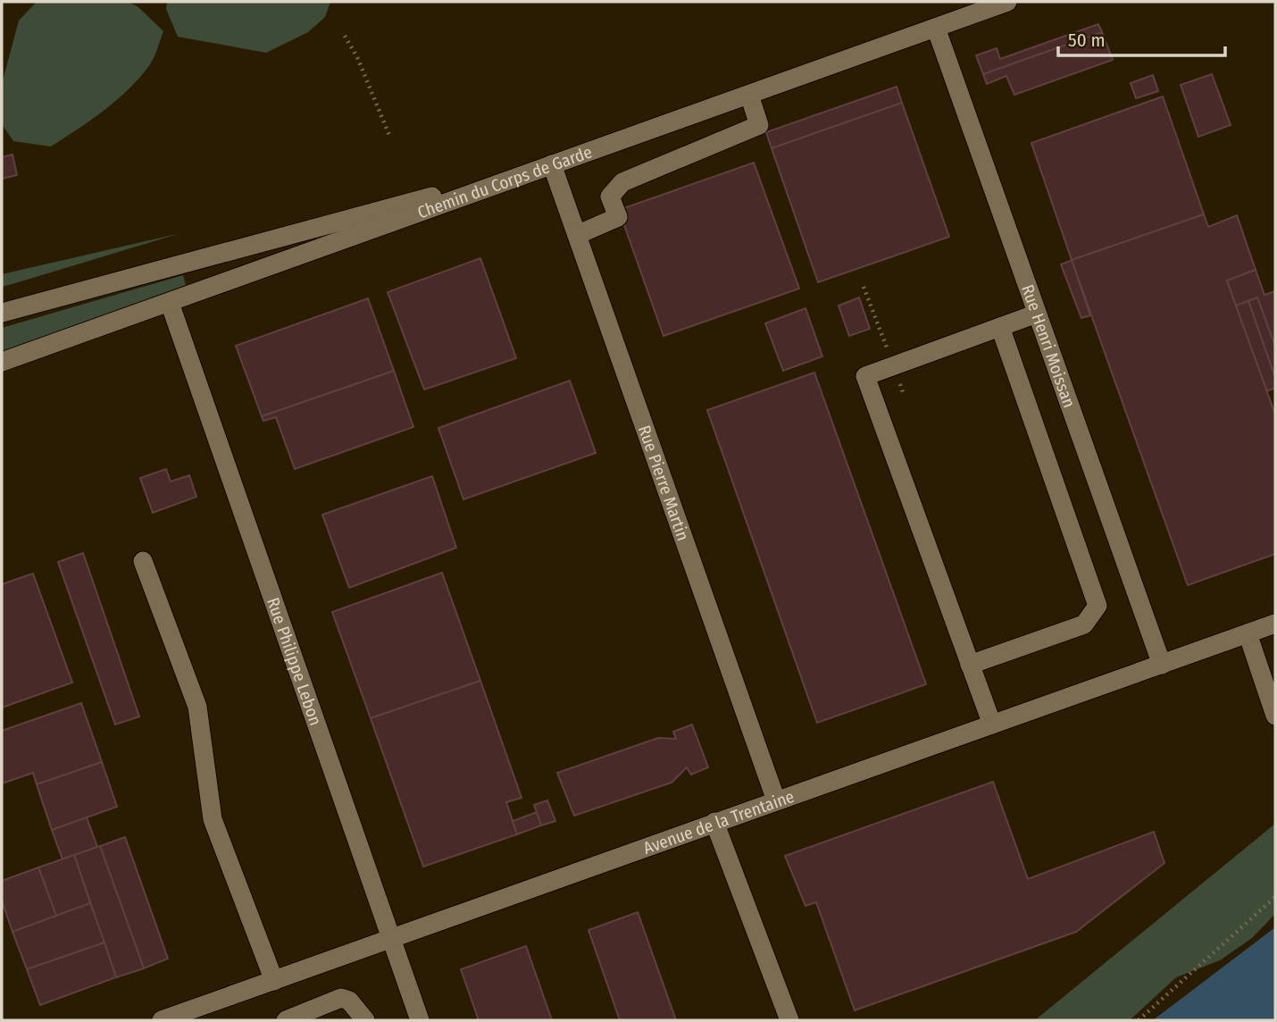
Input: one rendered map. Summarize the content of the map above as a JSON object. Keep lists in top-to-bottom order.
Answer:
{
  "streets": {
    "street": [
      "Chemin du Corps de Garde",
      "Rue Henri Moissan",
      "Rue Pierre Martin",
      "Rue Philippe Lebon",
      "Avenue de la Trentaine"
    ]
  },
  "crossings": [
    ["Chemin du Corps de Garde", "Rue Henri Moissan"],
    ["Chemin du Corps de Garde", "Rue Pierre Martin"],
    ["Chemin du Corps de Garde", "Rue Philippe Lebon"],
    ["Rue Henri Moissan", "Avenue de la Trentaine"],
    ["Rue Pierre Martin", "Avenue de la Trentaine"],
    ["Rue Philippe Lebon", "Avenue de la Trentaine"]
  ],
  "scale_bar": "50 m"
}
